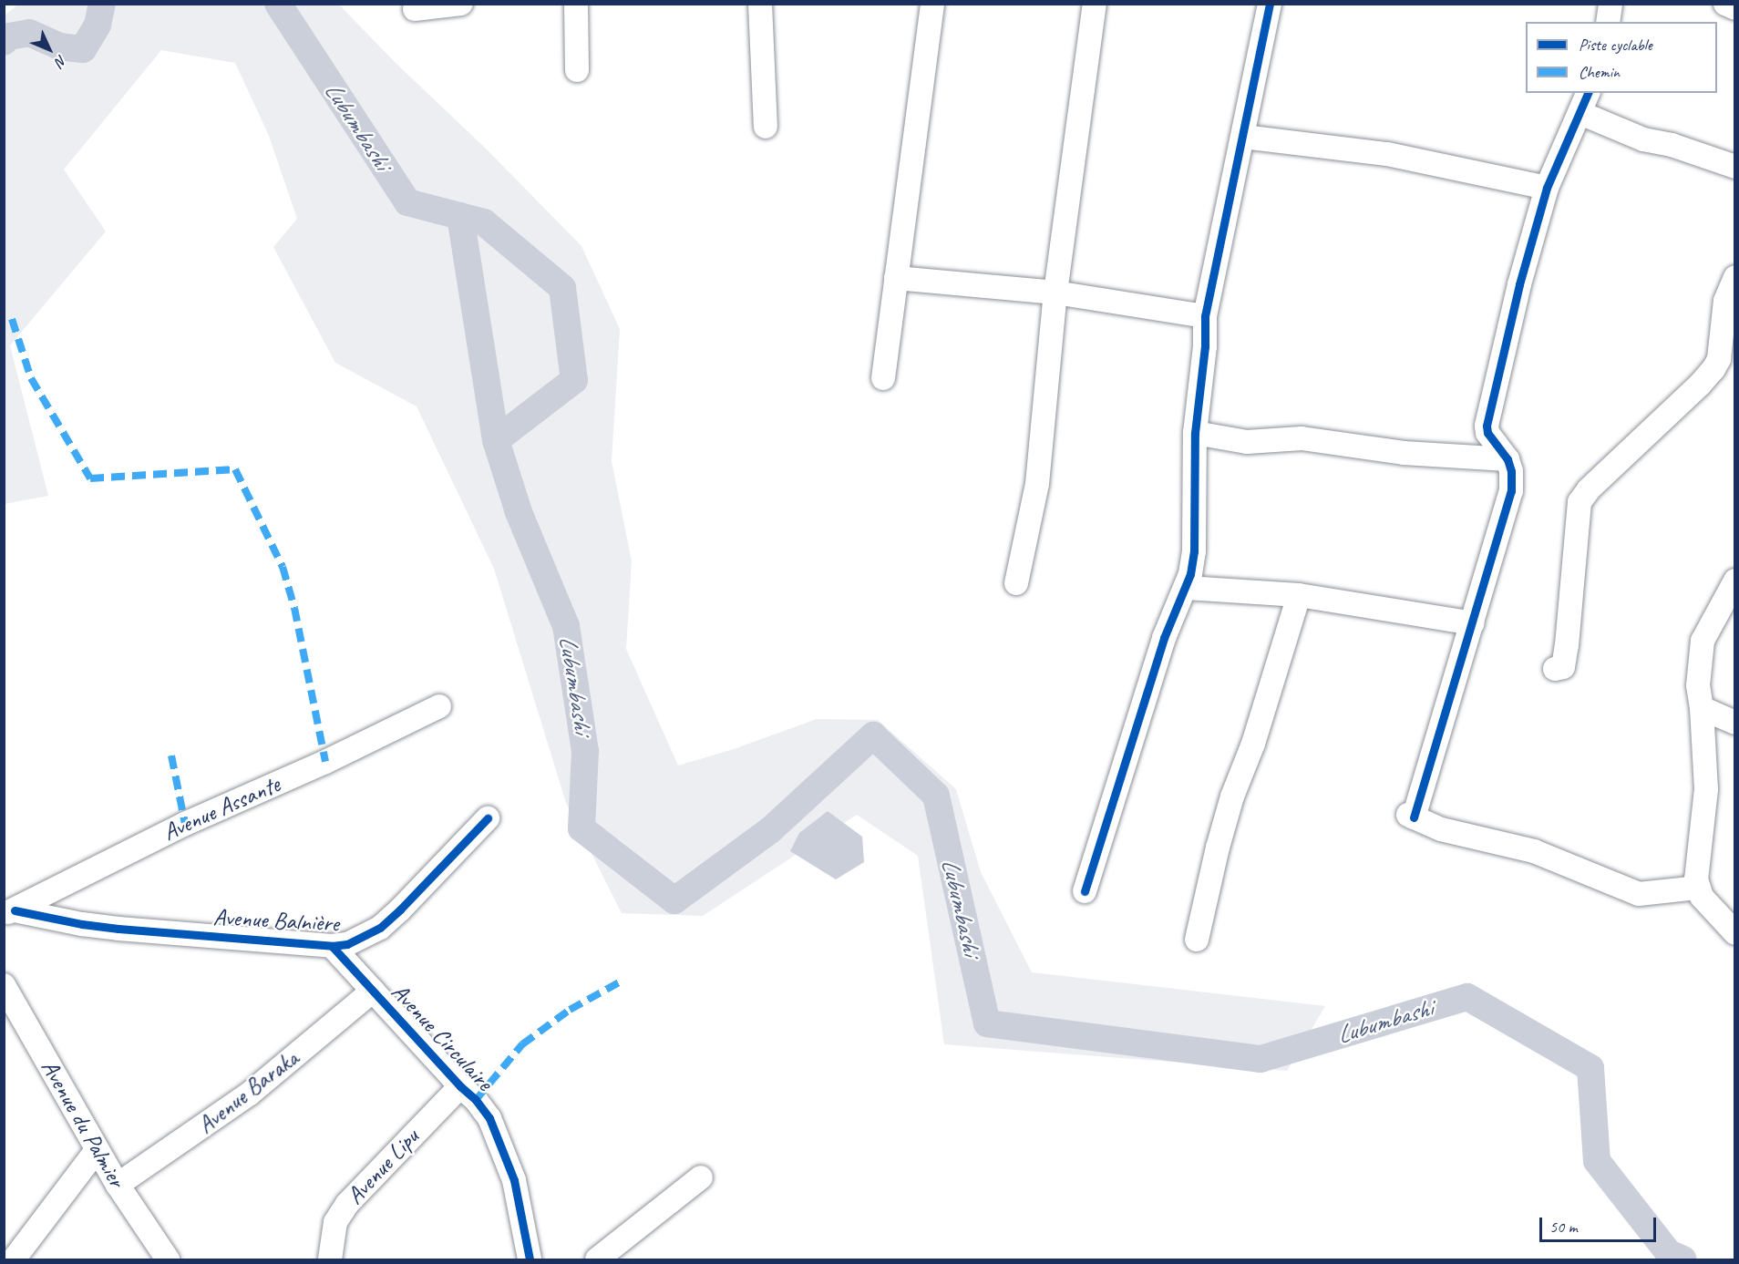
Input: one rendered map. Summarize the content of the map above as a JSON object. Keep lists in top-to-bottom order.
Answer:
{
  "streets": {
    "street": [
      "Avenue Assante",
      "Avenue Balnière",
      "Avenue Circulaire",
      "Avenue Baraka",
      "Avenue du Palmier",
      "Avenue Lipu"
    ]
  },
  "crossings": [
    ["Avenue Assante", "Avenue Balnière"],
    ["Avenue Balnière", "Avenue Circulaire"],
    ["Avenue Circulaire", "Avenue Baraka"],
    ["Avenue Circulaire", "Avenue Lipu"],
    ["Avenue Baraka", "Avenue du Palmier"]
  ],
  "water": ["Lubumbashi"],
  "legend": ["Piste cyclable", "Chemin"],
  "scale_bar": "50 m",
  "north": "bottom right"
}
